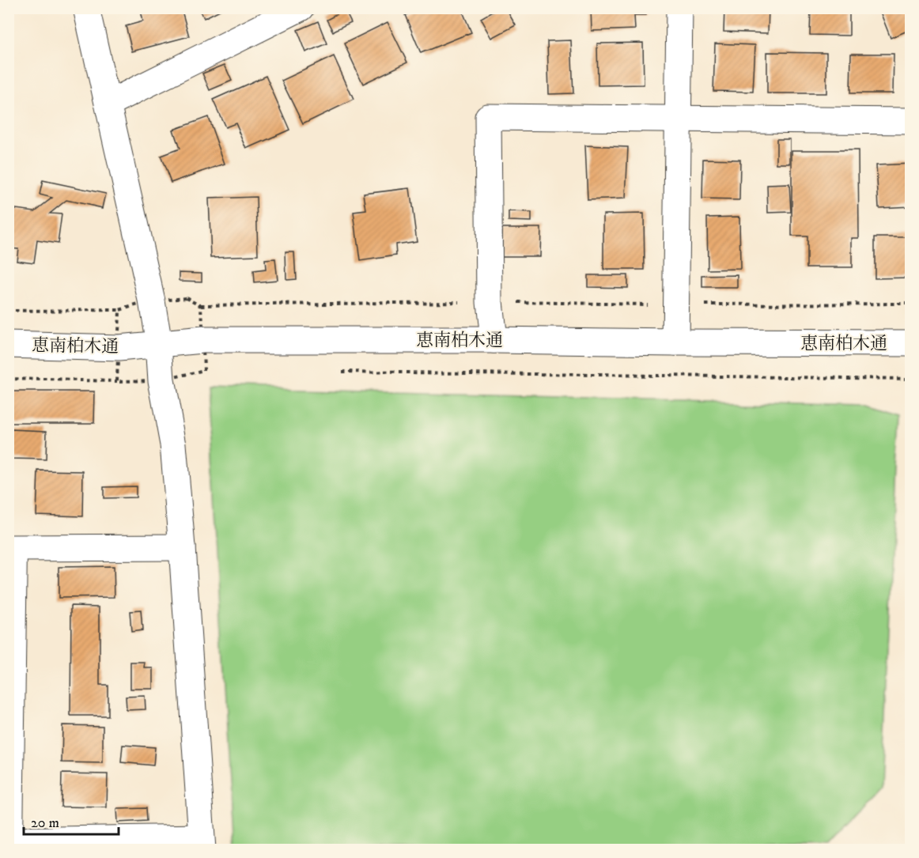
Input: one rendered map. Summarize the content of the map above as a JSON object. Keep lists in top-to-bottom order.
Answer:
{
  "streets": {
    "street": ["恵南柏木通"]
  },
  "scale_bar": "20 m"
}
